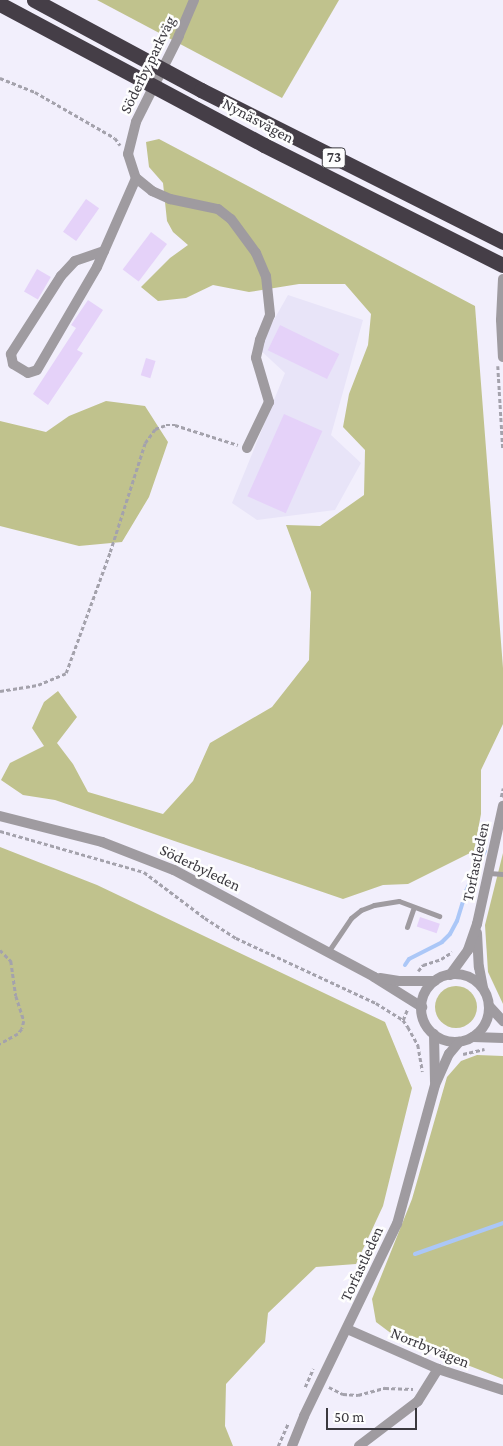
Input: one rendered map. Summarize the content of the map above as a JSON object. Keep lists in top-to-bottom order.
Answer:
{
  "streets": {
    "highway": ["Nynäsvägen", "73"],
    "street": [
      "Söderby parkväg",
      "Torfastleden",
      "Söderbyleden",
      "Norrbyvägen"
    ]
  },
  "crossings": [
    ["Torfastleden", "Söderbyleden"],
    ["Torfastleden", "Norrbyvägen"]
  ],
  "scale_bar": "50 m"
}
